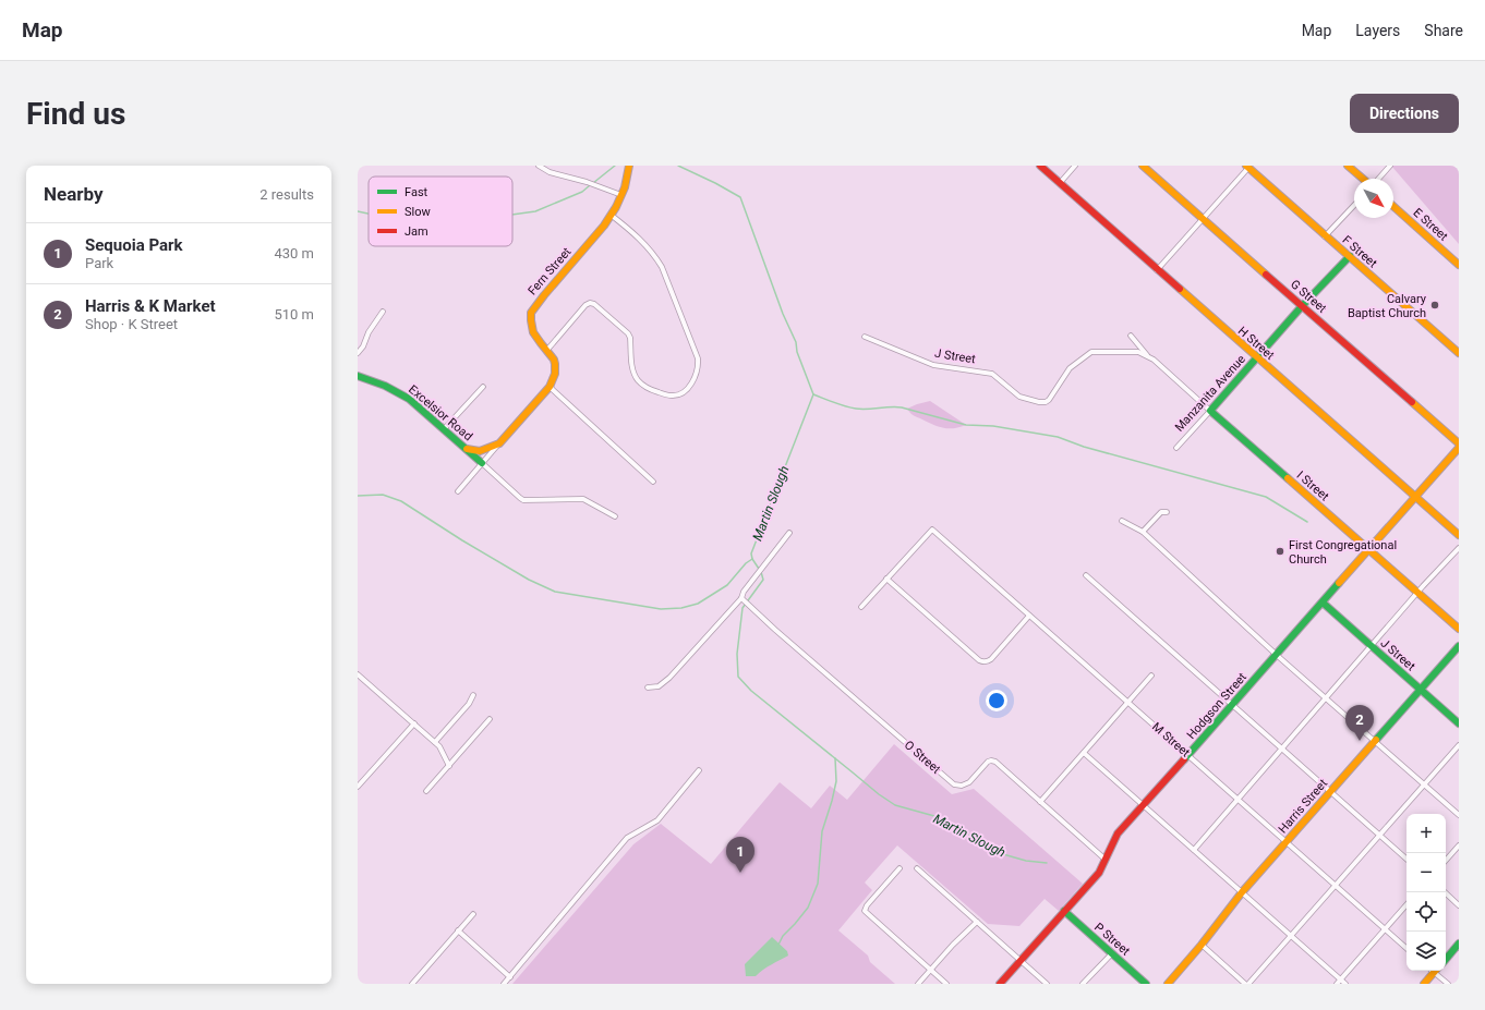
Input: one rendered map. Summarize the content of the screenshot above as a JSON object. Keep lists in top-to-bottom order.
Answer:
{
  "streets": {
    "street": [
      "E Street",
      "F Street",
      "Fern Street",
      "G Street",
      "H Street",
      "J Street",
      "Manzanita Avenue",
      "Excelsior Road",
      "I Street",
      "Hodgson Street",
      "M Street",
      "O Street",
      "Harris Street",
      "P Street"
    ]
  },
  "crossings": [
    ["F Street", "Manzanita Avenue"],
    ["Fern Street", "Excelsior Road"],
    ["G Street", "Manzanita Avenue"],
    ["H Street", "Manzanita Avenue"],
    ["H Street", "Hodgson Street"],
    ["J Street", "I Street"],
    ["J Street", "Hodgson Street"],
    ["J Street", "Harris Street"],
    ["Manzanita Avenue", "I Street"],
    ["I Street", "Hodgson Street"],
    ["Hodgson Street", "M Street"],
    ["Hodgson Street", "O Street"],
    ["Hodgson Street", "P Street"],
    ["M Street", "Harris Street"]
  ],
  "water": ["Martin Slough"],
  "places": ["Calvary Baptist Church", "First Congregational Church"],
  "legend": ["Fast", "Slow", "Jam"],
  "north": "bottom right",
  "page": {
    "header": "Map",
    "nav": ["Map", "Layers", "Share"],
    "buttons": "Directions",
    "title": "Find us",
    "heading": ["Nearby", "2 results"],
    "list": [
      {
        "mark": "1",
        "name": "Sequoia Park",
        "note": "Park",
        "value": "430 m"
      },
      {
        "mark": "2",
        "name": "Harris & K Market",
        "note": "Shop · K Street",
        "value": "510 m"
      }
    ],
    "pins": ["2", "1"],
    "map_buttons": ["+", "−"]
  }
}
